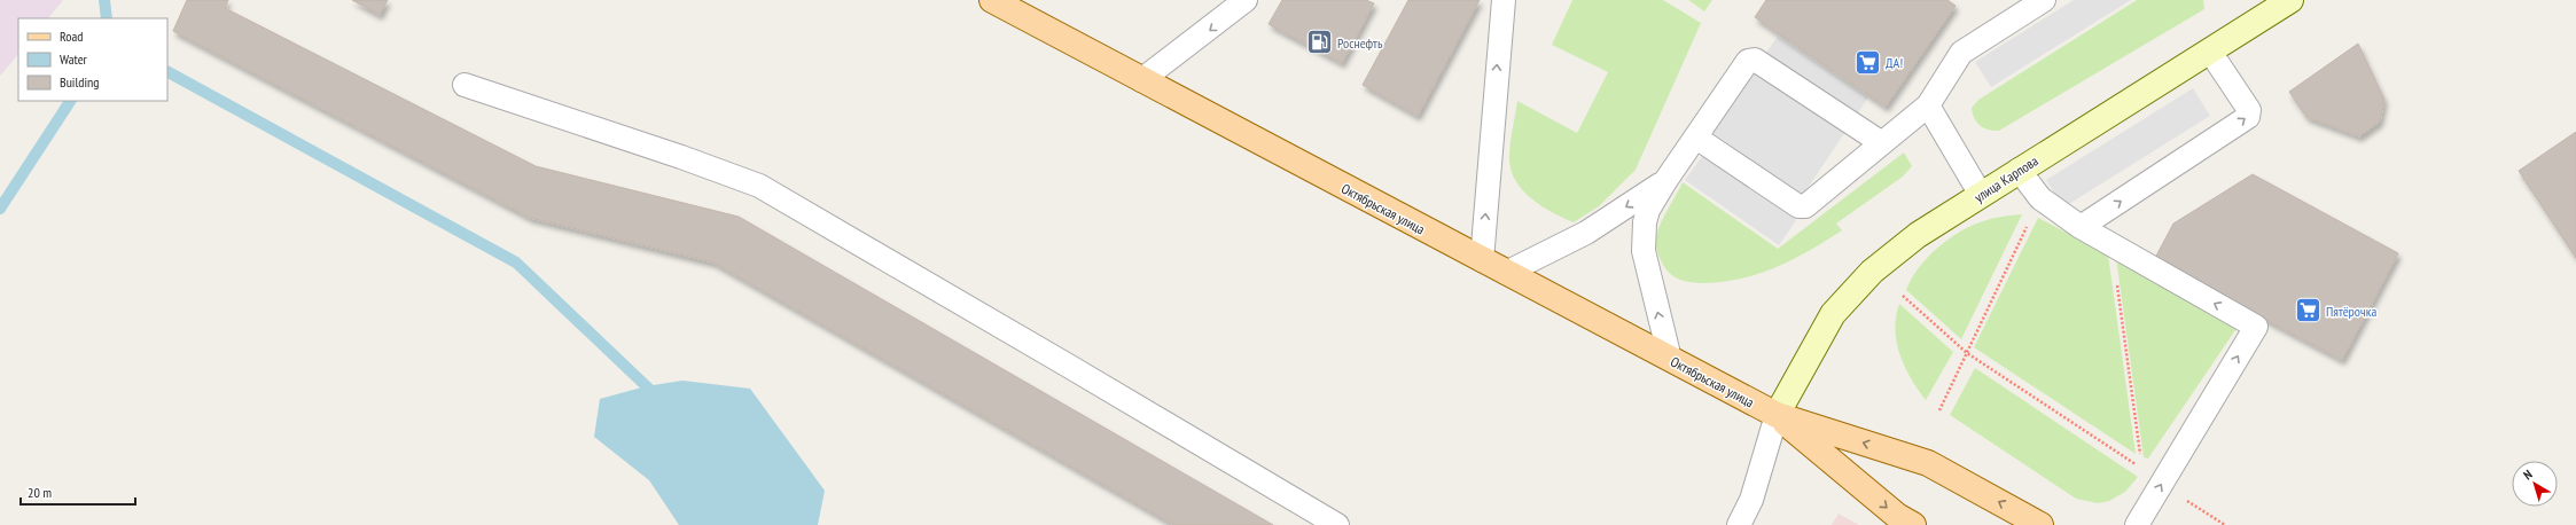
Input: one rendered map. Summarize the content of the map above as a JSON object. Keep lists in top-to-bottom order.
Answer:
{
  "streets": {
    "main road": ["улица Карпова", "Октябрьская улица"]
  },
  "crossings": [
    ["улица Карпова", "Октябрьская улица"]
  ],
  "places": {
    "fuel station": ["Роснефть"],
    "supermarket": ["ДА!", "Пятёрочка"]
  },
  "legend": ["Road", "Water", "Building"],
  "scale_bar": "20 m",
  "north": "top left"
}
